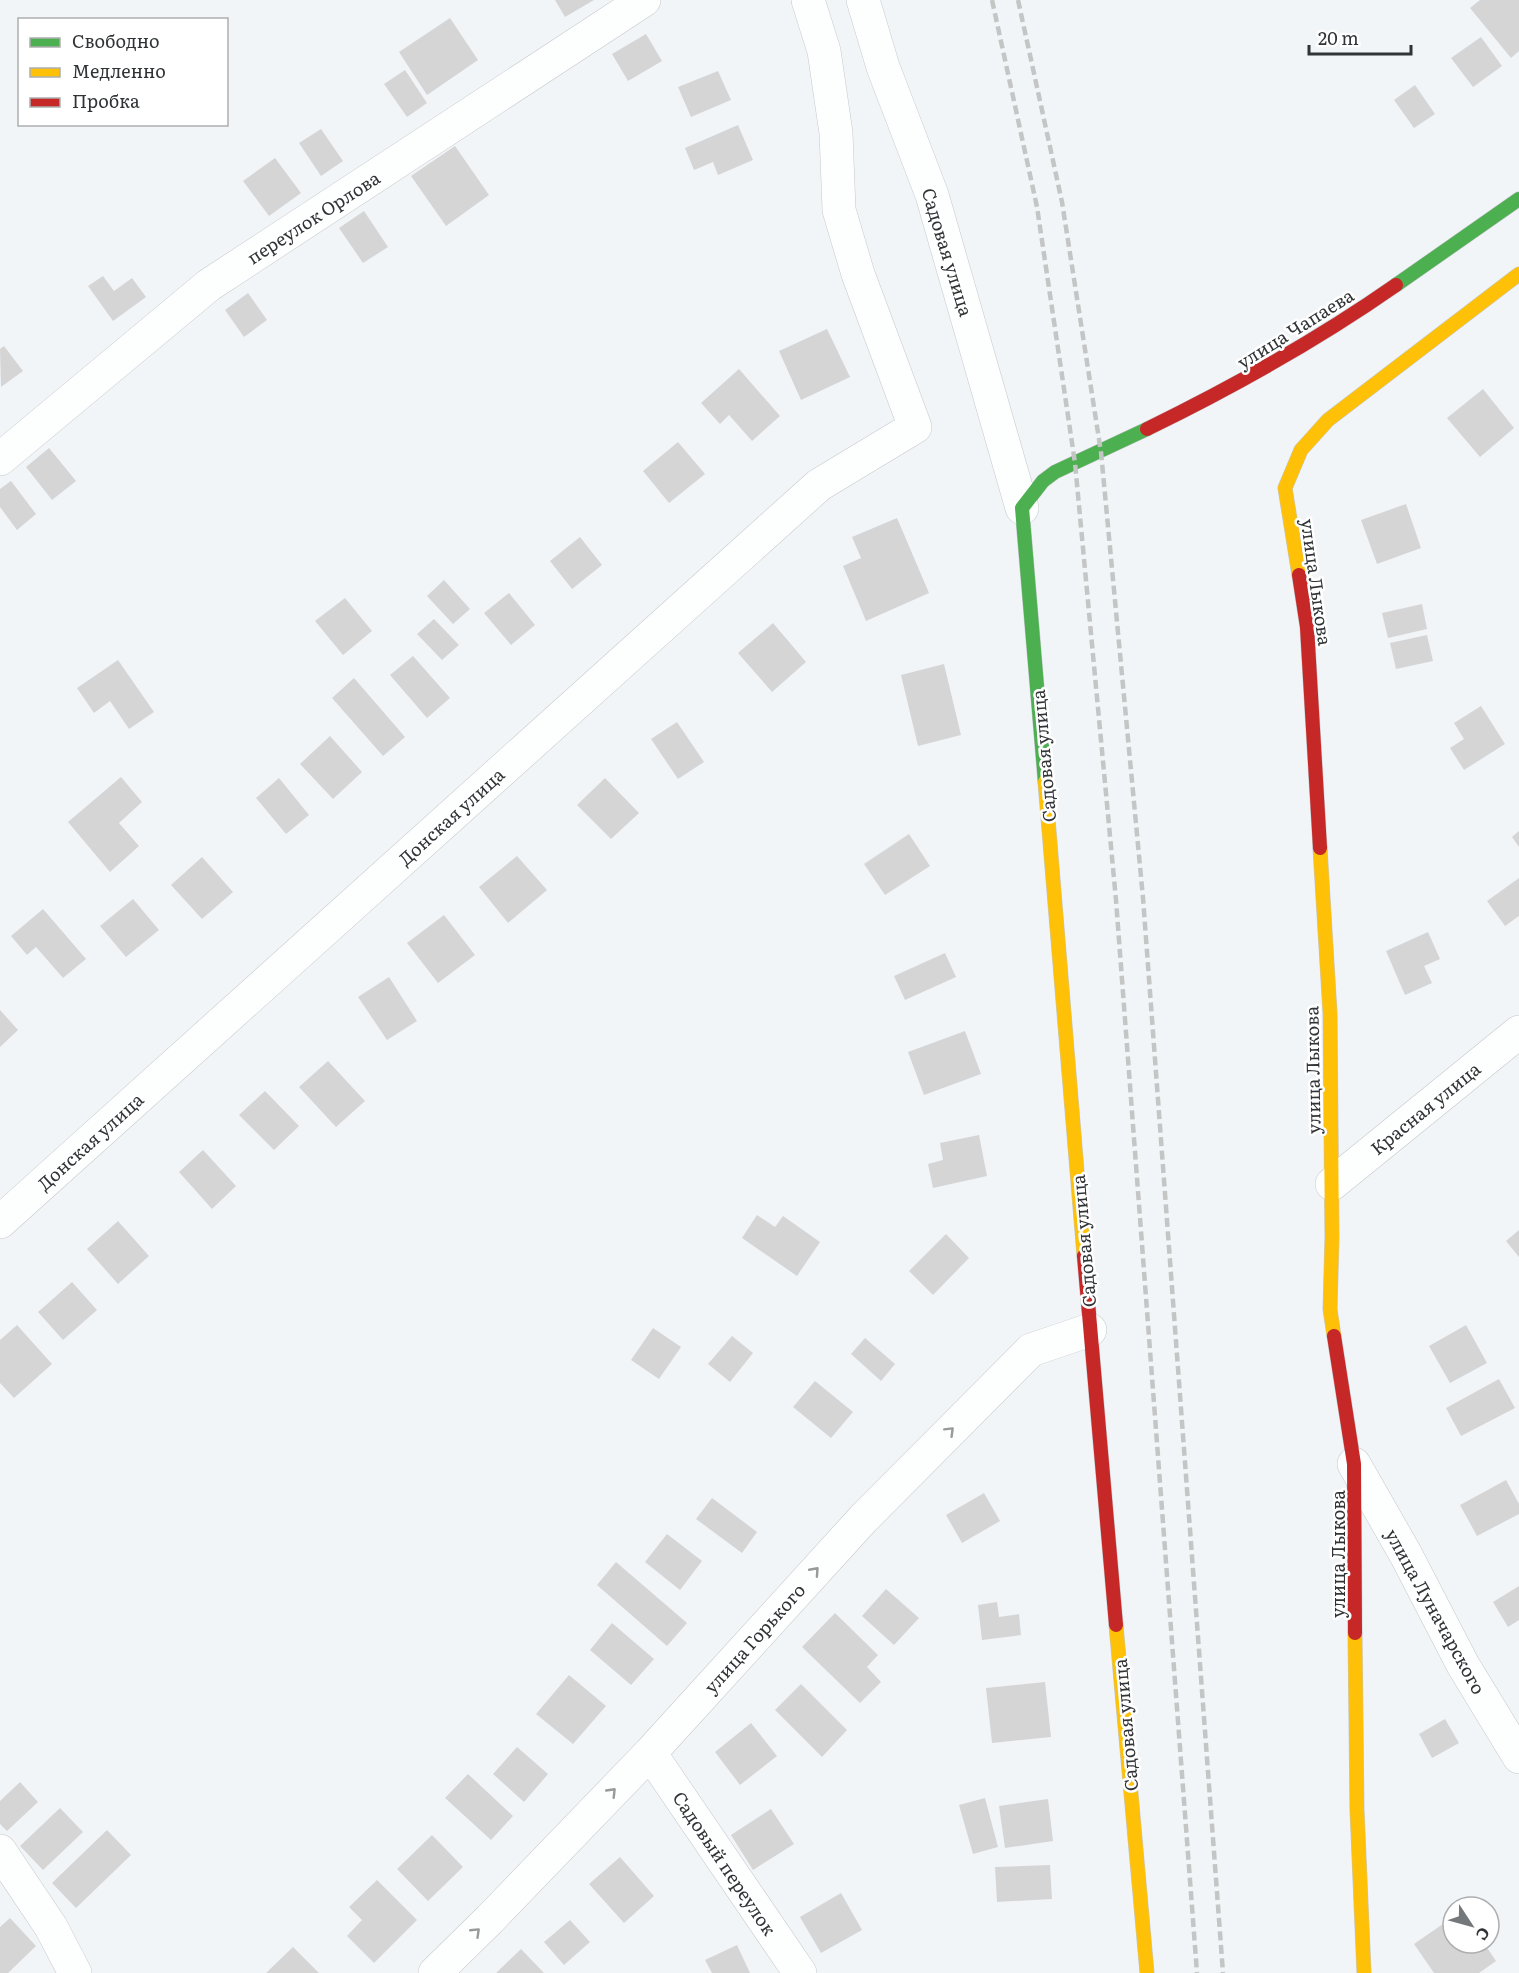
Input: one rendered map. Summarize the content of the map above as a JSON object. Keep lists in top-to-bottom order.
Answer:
{
  "streets": {
    "street": [
      "переулок Орлова",
      "Садовая улица",
      "улица Чапаева",
      "улица Лыкова",
      "Донская улица",
      "Красная улица",
      "улица Луначарского",
      "улица Горького",
      "Садовый переулок"
    ]
  },
  "crossings": [
    ["Садовая улица", "улица Чапаева"],
    ["Садовая улица", "улица Горького"],
    ["улица Лыкова", "Красная улица"],
    ["улица Лыкова", "улица Луначарского"],
    ["улица Горького", "Садовый переулок"]
  ],
  "one_way": ["улица Горького"],
  "legend": ["Свободно", "Медленно", "Пробка"],
  "scale_bar": "20 m",
  "north": "bottom right"
}
